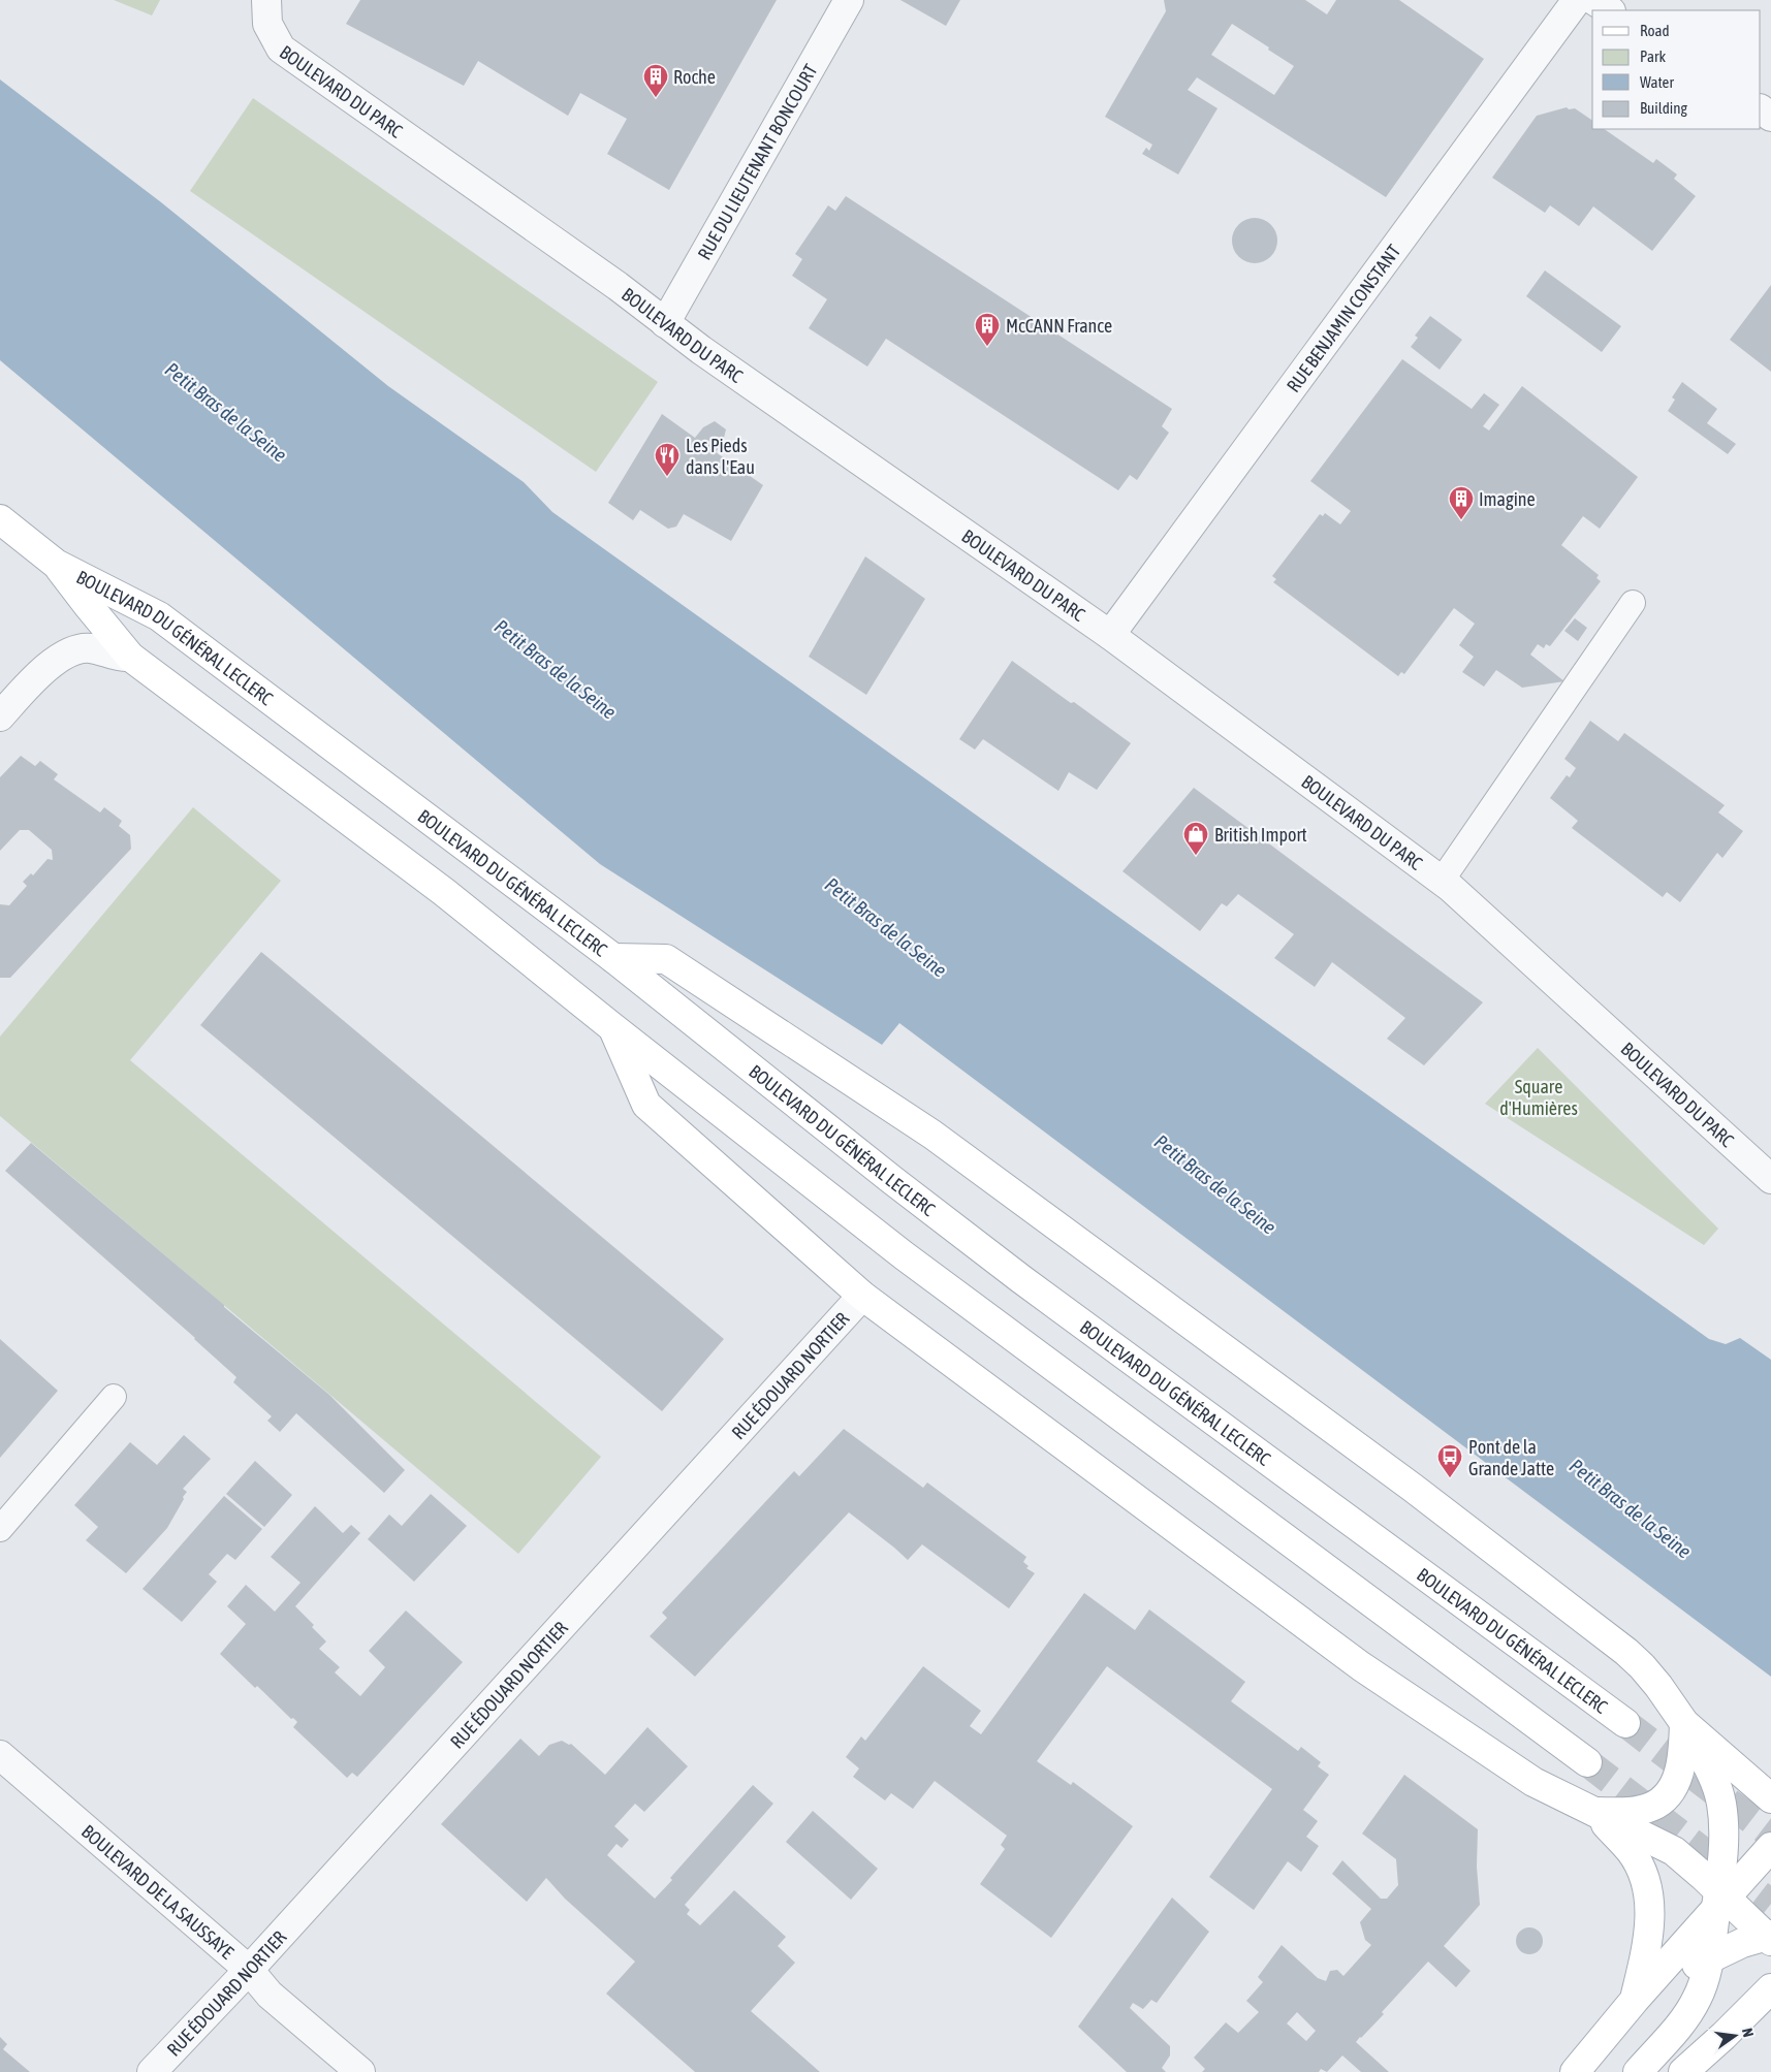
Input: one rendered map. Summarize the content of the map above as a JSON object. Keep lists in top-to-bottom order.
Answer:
{
  "streets": {
    "main road": ["BOULEVARD DU GÉNÉRAL LECLERC"],
    "street": [
      "BOULEVARD DU PARC",
      "RUE DU LIEUTENANT BONCOURT",
      "RUE BENJAMIN CONSTANT",
      "RUE ÉDOUARD NORTIER",
      "BOULEVARD DE LA SAUSSAYE"
    ]
  },
  "crossings": [
    ["BOULEVARD DU PARC", "RUE DU LIEUTENANT BONCOURT"],
    ["BOULEVARD DU PARC", "RUE BENJAMIN CONSTANT"],
    ["RUE ÉDOUARD NORTIER", "BOULEVARD DE LA SAUSSAYE"]
  ],
  "water": ["Petit Bras de la Seine"],
  "parks": ["Square d'Humières"],
  "places": {
    "building": ["Roche", "McCANN France", "Imagine"],
    "restaurant": ["Les Pieds dans l'Eau"],
    "shop": ["British Import"],
    "bus stop": ["Pont de la Grande Jatte"]
  },
  "legend": [
    "Road",
    "Park",
    "Water",
    "Building"
  ],
  "north": "right"
}
